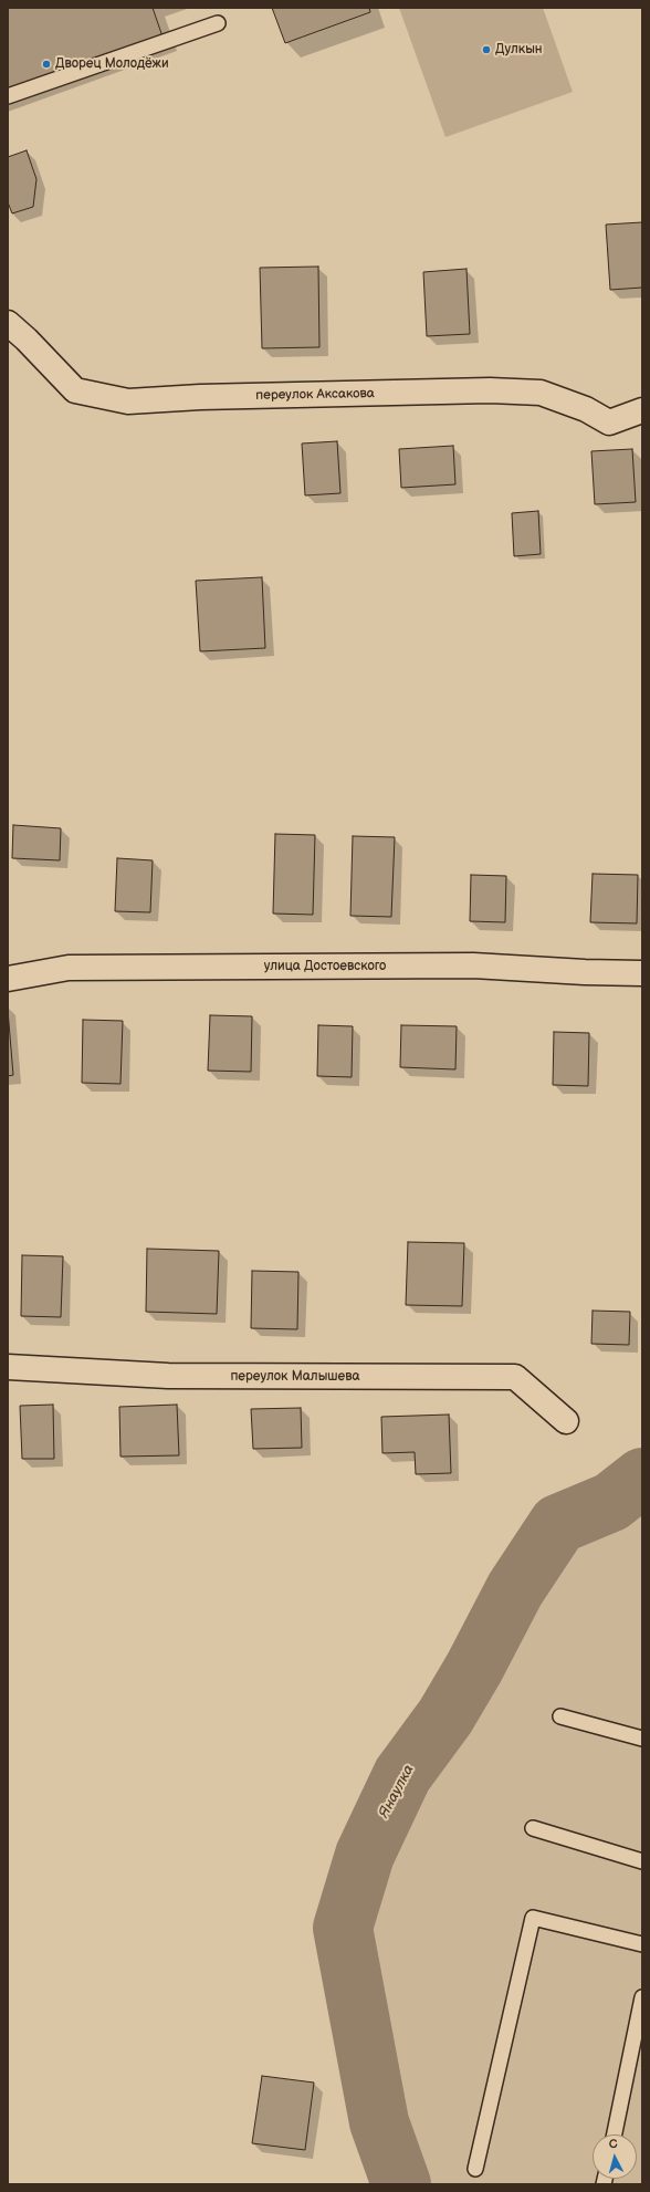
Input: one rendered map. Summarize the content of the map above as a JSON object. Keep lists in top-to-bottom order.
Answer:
{
  "streets": {
    "street": ["переулок Аксакова", "улица Достоевского", "переулок Малышева"]
  },
  "water": ["Янаулка"],
  "places": ["Дулкын", "Дворец Молодёжи"],
  "north": "top"
}
